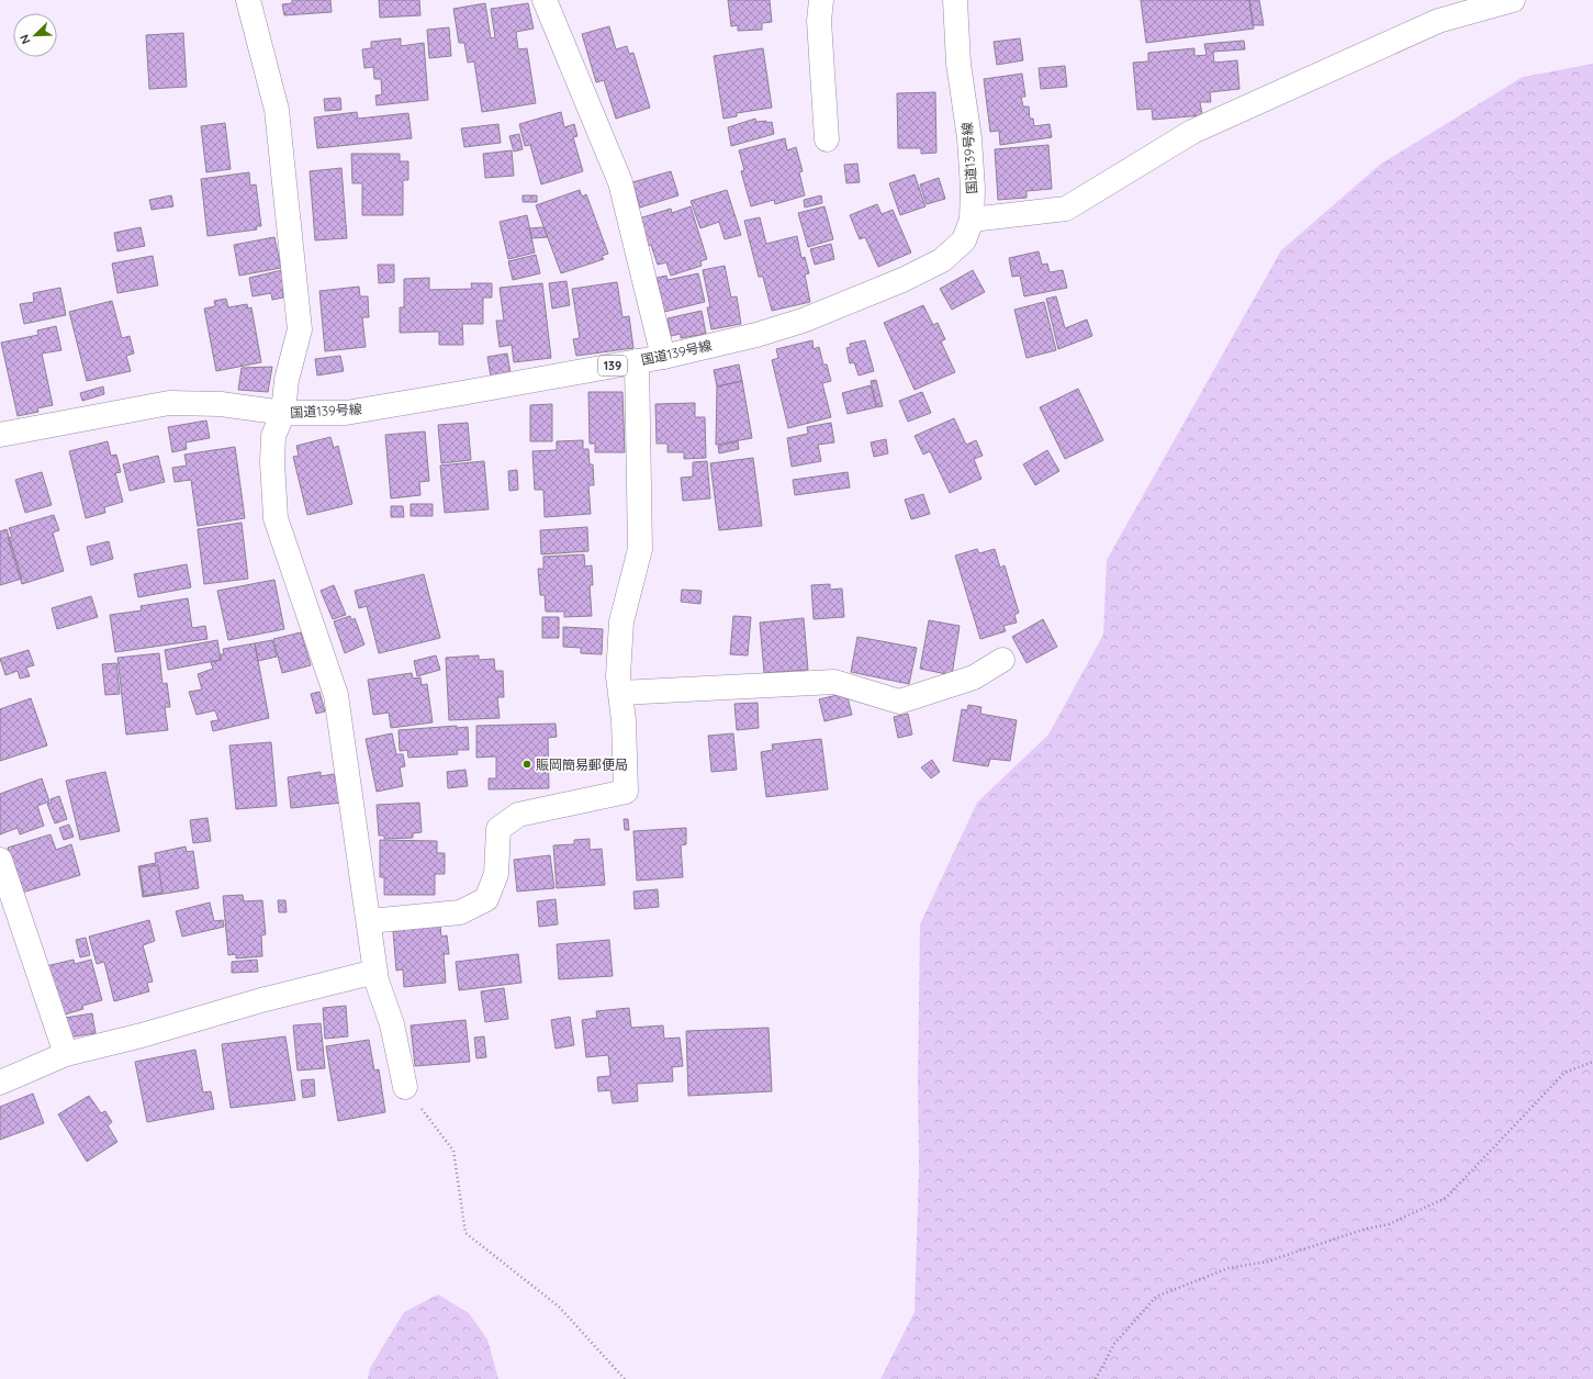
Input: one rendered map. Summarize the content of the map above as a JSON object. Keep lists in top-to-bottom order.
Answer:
{
  "streets": {
    "main road": ["国道139号線", "139"]
  },
  "places": ["賑岡簡易郵便局"],
  "north": "bottom left"
}
